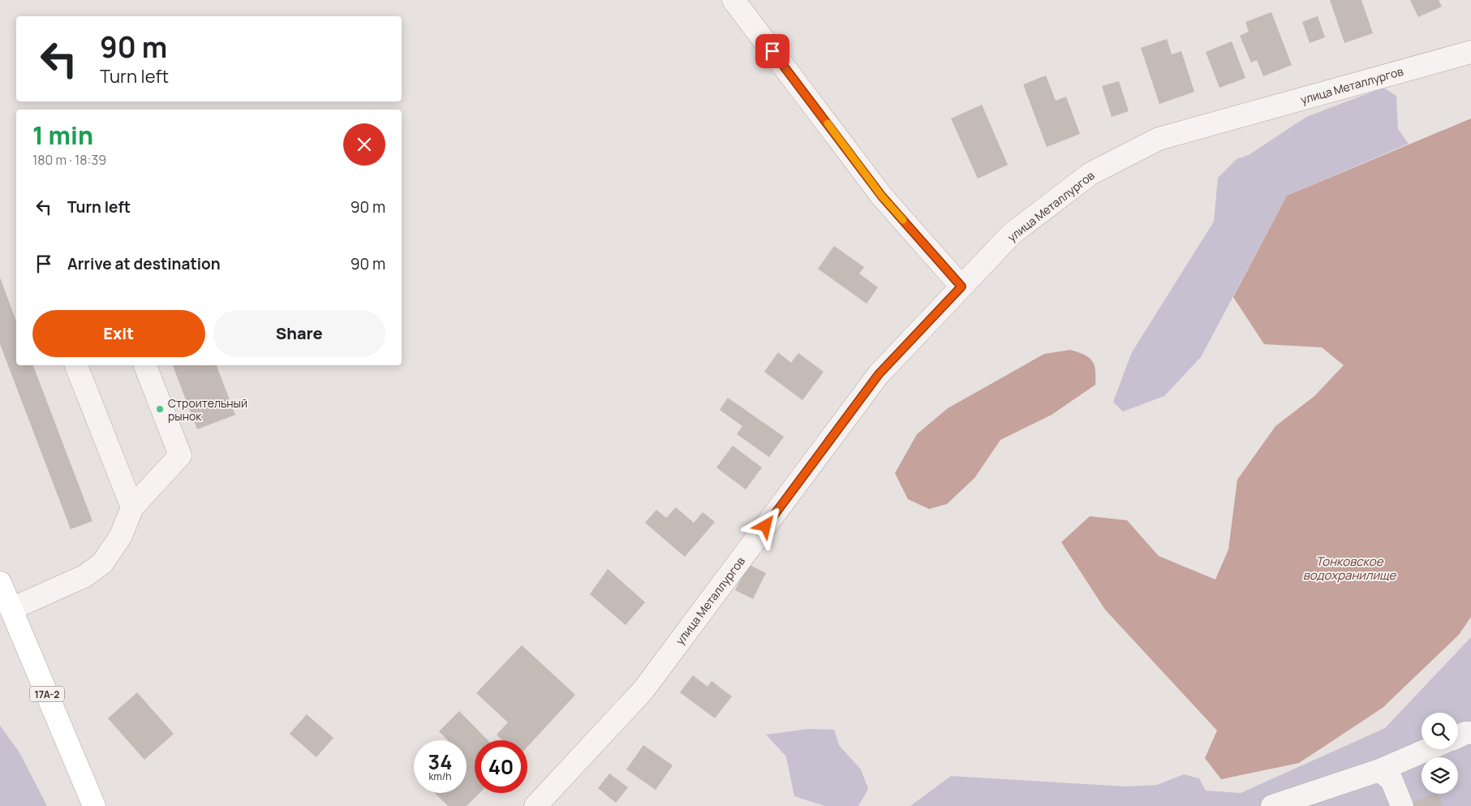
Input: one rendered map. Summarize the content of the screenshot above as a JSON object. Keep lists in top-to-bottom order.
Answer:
{
  "streets": {
    "main road": ["17А-2"],
    "street": ["улица Металлургов"]
  },
  "water": ["Тонковское водохранилище"],
  "places": ["Строительный рынок"],
  "page": {
    "turn": ["90 m", "Turn left"],
    "heading": ["1 min", "180 m · 18:39"],
    "list": [
      {
        "name": "Turn left",
        "value": "90 m"
      },
      {
        "name": "Arrive at destination",
        "value": "90 m"
      }
    ],
    "buttons": ["Exit", "Share"],
    "speed": "34 km/h",
    "limit": "40"
  }
}
